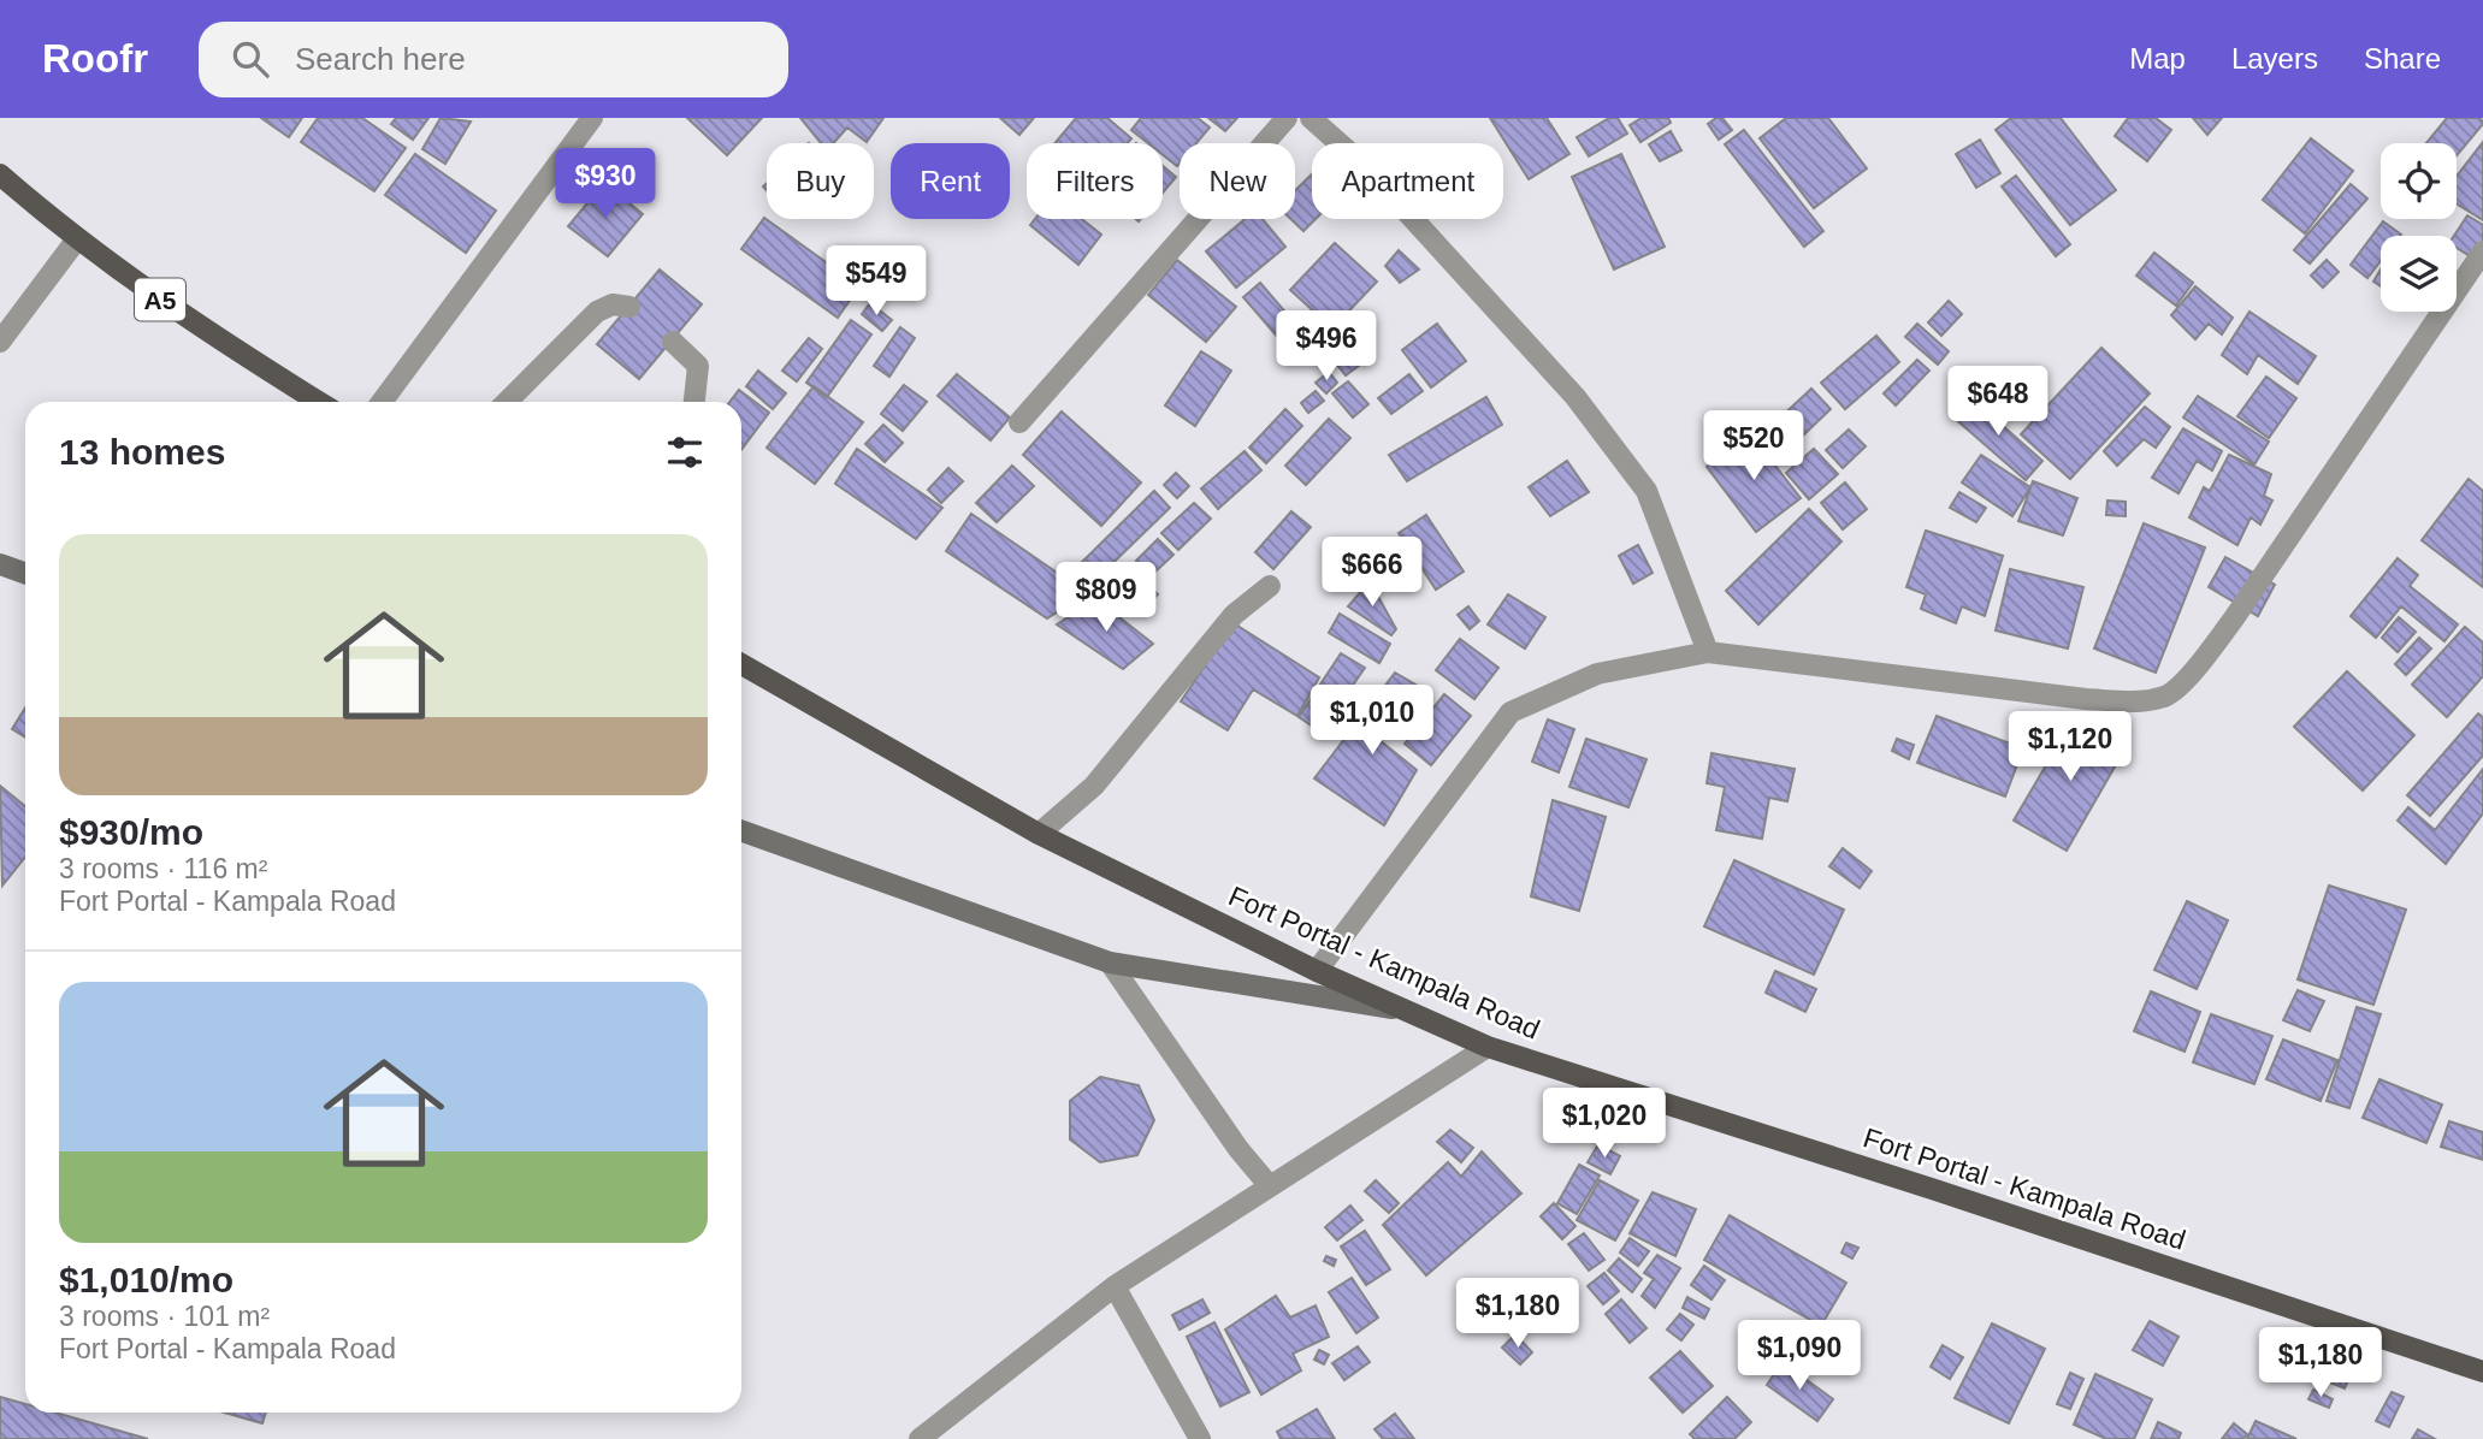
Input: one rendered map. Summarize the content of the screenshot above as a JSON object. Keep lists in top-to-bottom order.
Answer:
{
  "streets": {
    "main road": ["A5", "Fort Portal - Kampala Road"]
  },
  "page": {
    "header": "Roofr",
    "search": "Search here",
    "nav": ["Map", "Layers", "Share"],
    "chip": [
      "Buy",
      "Rent",
      "Filters",
      "New",
      "Apartment"
    ],
    "price": [
      "$930",
      "$549",
      "$496",
      "$648",
      "$520",
      "$666",
      "$809",
      "$1,010",
      "$1,120",
      "$1,020",
      "$1,180",
      "$1,090",
      "$1,180"
    ],
    "heading": "13 homes",
    "list": [
      {
        "name": "$930/mo",
        "note": "3 rooms · 116 m² · Fort Portal - Kampala Road"
      },
      {
        "name": "$1,010/mo",
        "note": "3 rooms · 101 m² · Fort Portal - Kampala Road"
      }
    ]
  }
}
